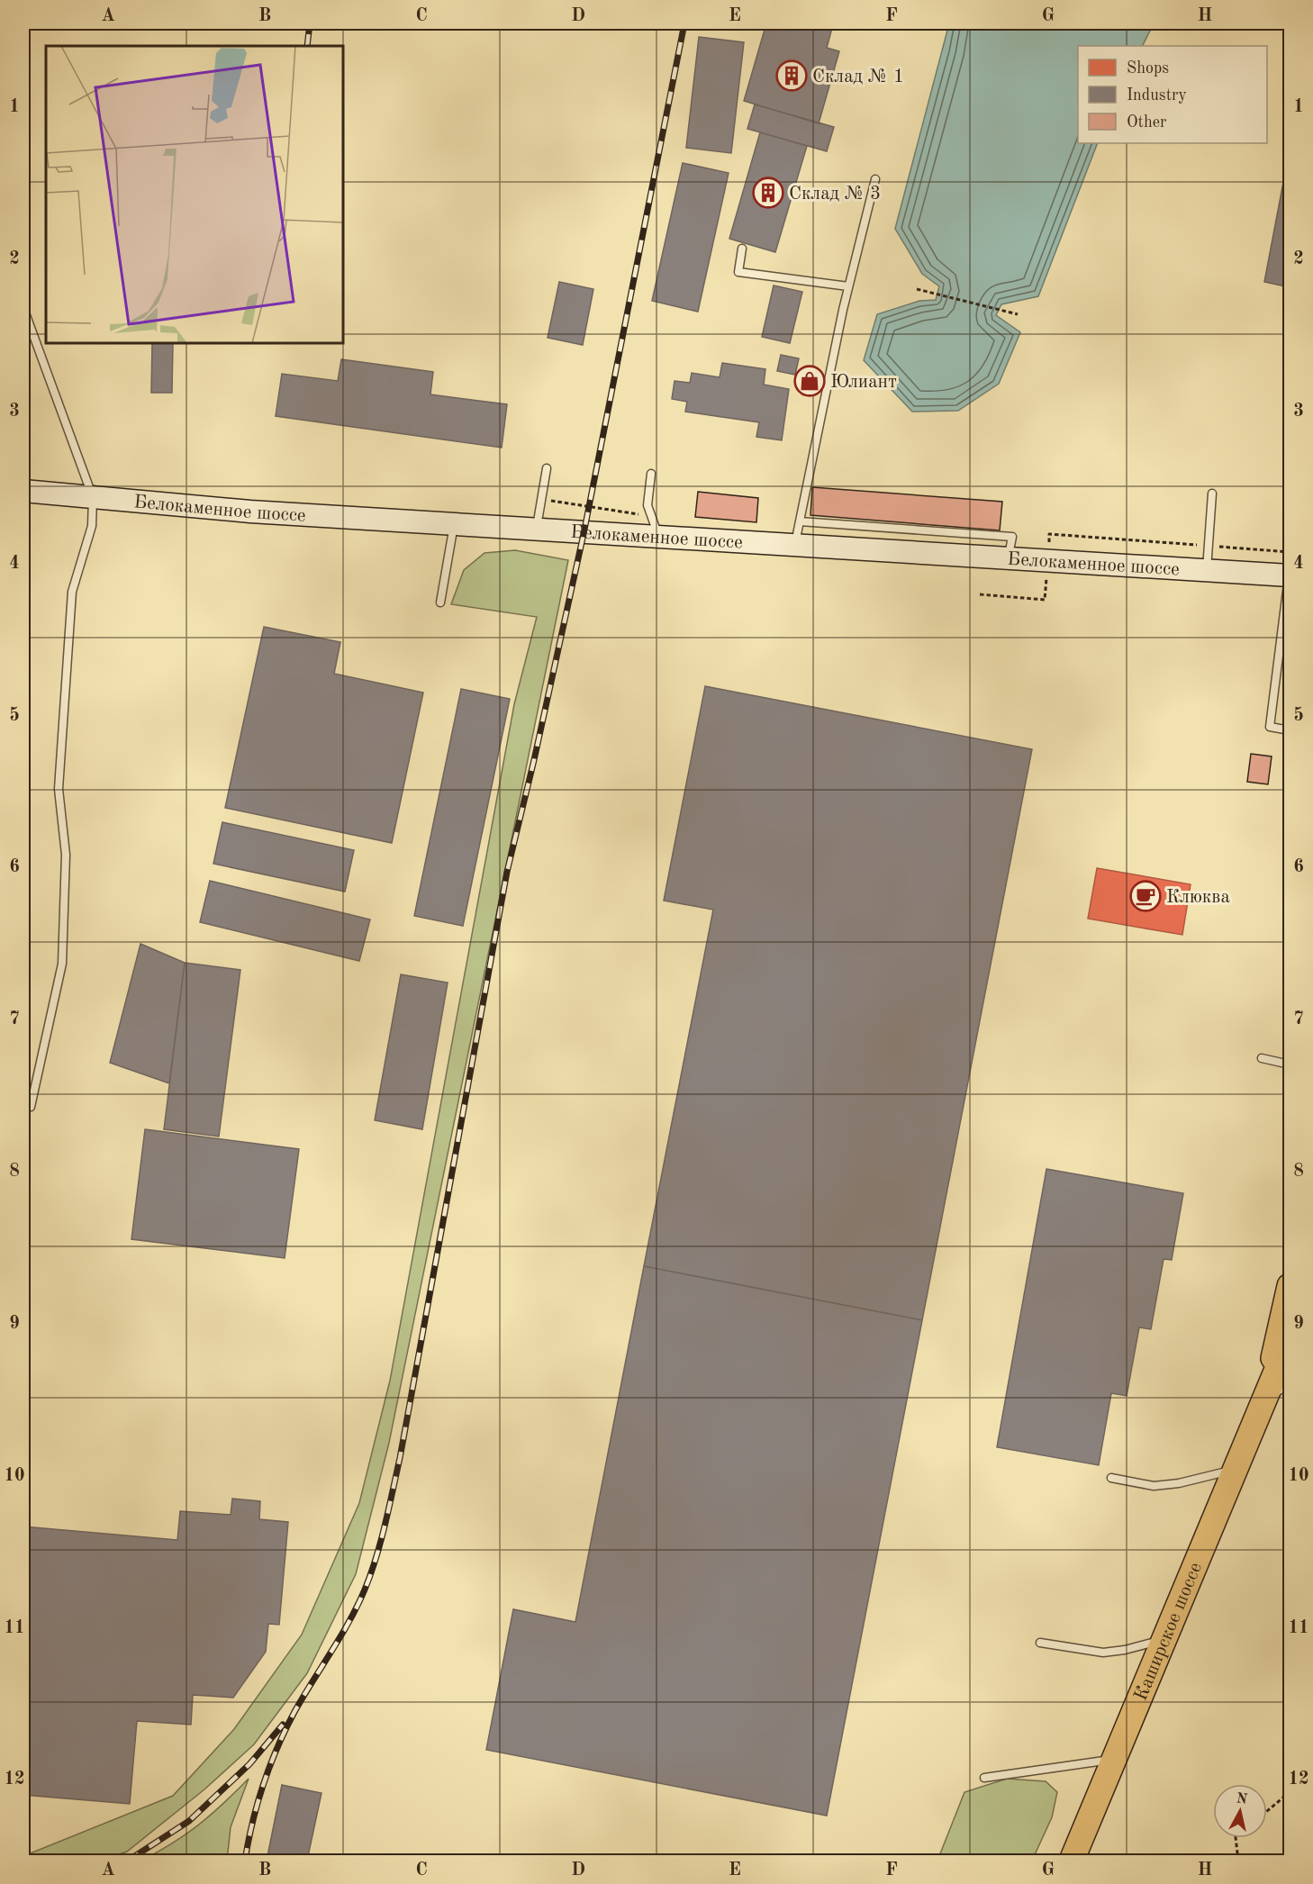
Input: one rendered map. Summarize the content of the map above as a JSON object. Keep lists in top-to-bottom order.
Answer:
{
  "streets": {
    "main road": ["Белокаменное шоссе", "Каширское шоссе"]
  },
  "places": {
    "building": ["Склад № 1", "Склад № 3"],
    "shop": ["Юлиант"],
    "cafe": ["Клюква"]
  },
  "legend": ["Shops", "Industry", "Other"],
  "north": "top",
  "grid": {
    "columns": [
      "A",
      "B",
      "C",
      "D",
      "E",
      "F",
      "G",
      "H"
    ],
    "rows": [
      "1",
      "2",
      "3",
      "4",
      "5",
      "6",
      "7",
      "8",
      "9",
      "10",
      "11",
      "12"
    ]
  }
}
